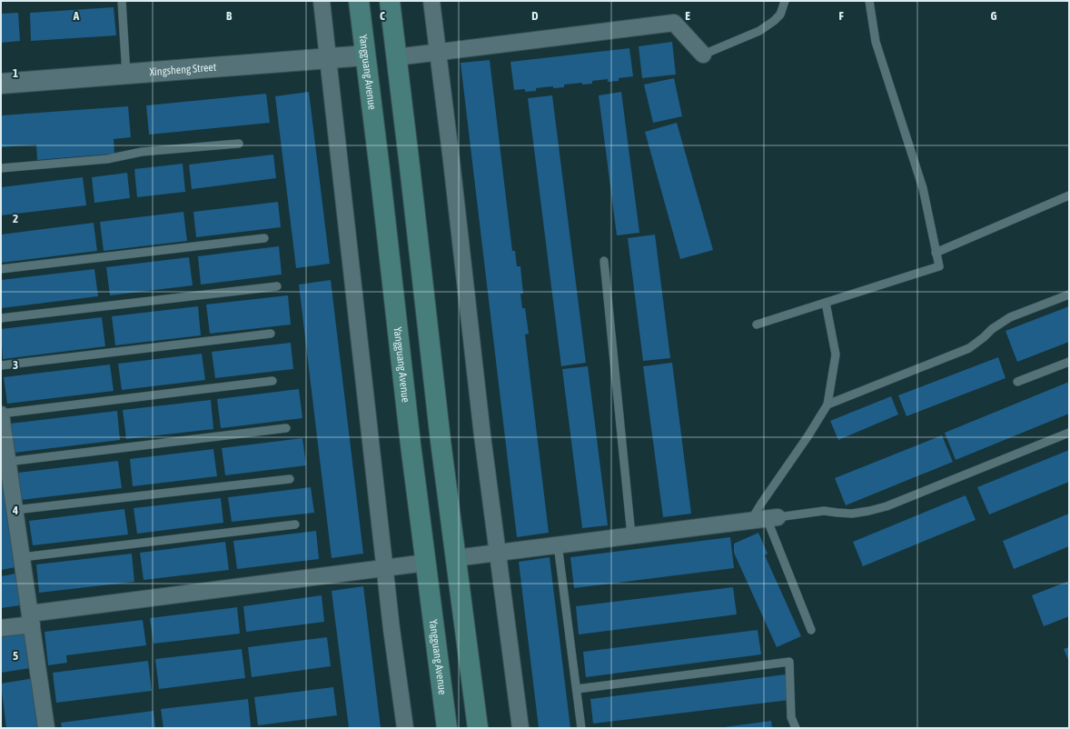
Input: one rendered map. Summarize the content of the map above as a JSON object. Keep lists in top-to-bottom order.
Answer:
{
  "streets": {
    "main road": ["Yangguang Avenue"],
    "street": ["Xingsheng Street"]
  },
  "crossings": [
    ["Xingsheng Street", "Yangguang Avenue"]
  ],
  "grid": {
    "columns": [
      "A",
      "B",
      "C",
      "D",
      "E",
      "F",
      "G"
    ],
    "rows": [
      "1",
      "2",
      "3",
      "4",
      "5"
    ]
  }
}
